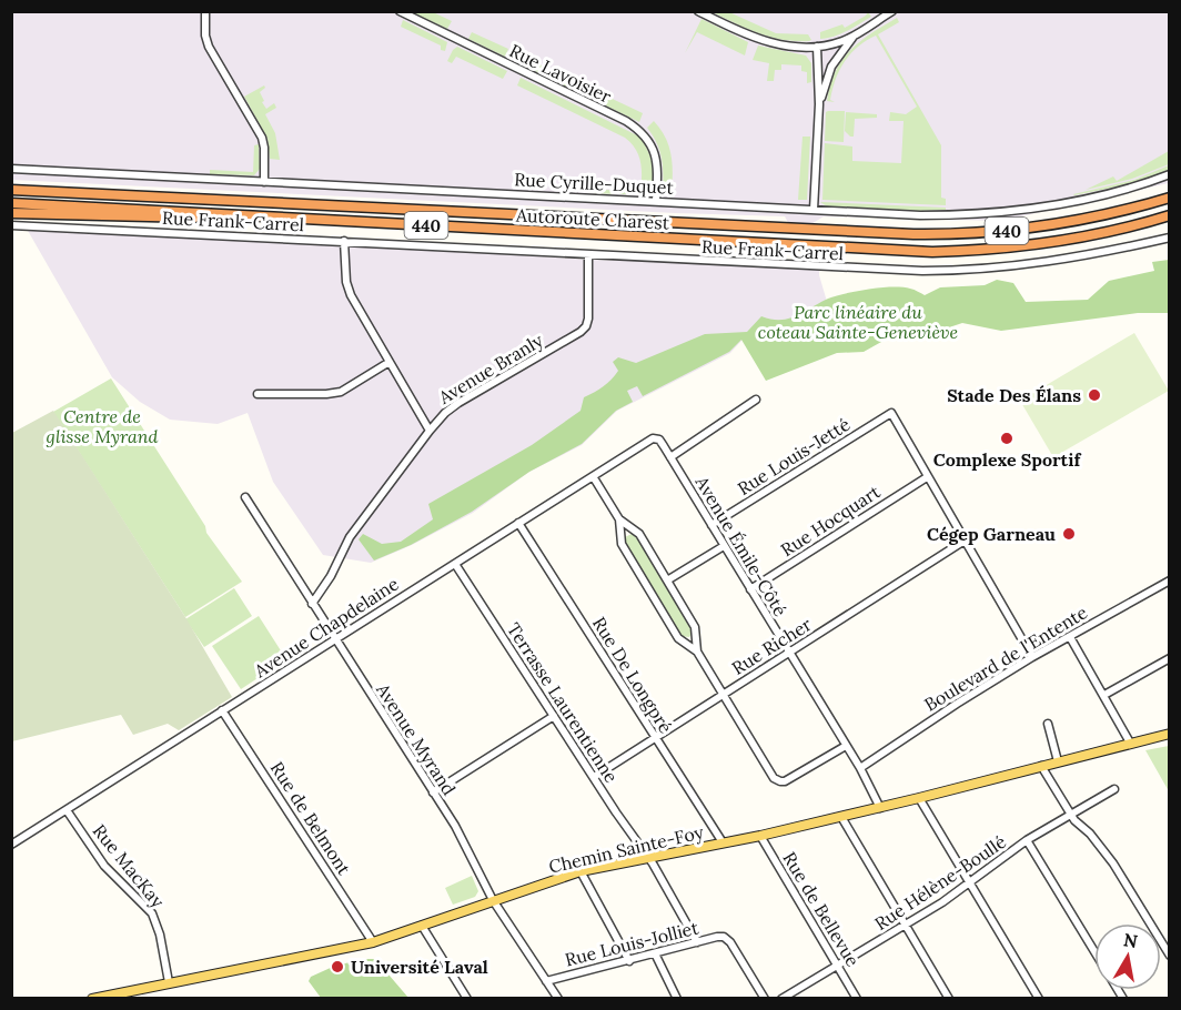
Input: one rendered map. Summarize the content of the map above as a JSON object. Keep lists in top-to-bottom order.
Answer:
{
  "streets": {
    "highway": ["Autoroute Charest", "440"],
    "main road": ["Chemin Sainte-Foy"],
    "street": [
      "Rue Lavoisier",
      "Rue Cyrille-Duquet",
      "Rue Frank-Carrel",
      "Avenue Branly",
      "Rue Louis-Jetté",
      "Rue Hocquart",
      "Avenue Émile-Côté",
      "Avenue Chapdelaine",
      "Rue Richer",
      "Boulevard de l'Entente",
      "Rue De Longpré",
      "Terrasse Laurentienne",
      "Avenue Myrand",
      "Rue de Belmont",
      "Rue MacKay",
      "Rue Hélène-Boullé",
      "Rue de Bellevue",
      "Rue Louis-Jolliet"
    ]
  },
  "crossings": [
    ["Rue Lavoisier", "Rue Cyrille-Duquet"],
    ["Rue Frank-Carrel", "Avenue Branly"],
    ["Avenue Branly", "Avenue Myrand"],
    ["Rue Louis-Jetté", "Rue Hocquart"],
    ["Rue Louis-Jetté", "Avenue Émile-Côté"],
    ["Rue Hocquart", "Avenue Émile-Côté"],
    ["Avenue Émile-Côté", "Avenue Chapdelaine"],
    ["Avenue Émile-Côté", "Rue Richer"],
    ["Avenue Émile-Côté", "Boulevard de l'Entente"],
    ["Avenue Émile-Côté", "Chemin Sainte-Foy"],
    ["Avenue Chapdelaine", "Rue De Longpré"],
    ["Avenue Chapdelaine", "Terrasse Laurentienne"],
    ["Avenue Chapdelaine", "Avenue Myrand"],
    ["Avenue Chapdelaine", "Rue de Belmont"],
    ["Avenue Chapdelaine", "Rue MacKay"],
    ["Rue Richer", "Rue De Longpré"],
    ["Rue Richer", "Terrasse Laurentienne"],
    ["Rue De Longpré", "Chemin Sainte-Foy"],
    ["Terrasse Laurentienne", "Chemin Sainte-Foy"],
    ["Terrasse Laurentienne", "Rue Louis-Jolliet"],
    ["Avenue Myrand", "Chemin Sainte-Foy"],
    ["Avenue Myrand", "Rue Louis-Jolliet"],
    ["Rue de Belmont", "Chemin Sainte-Foy"],
    ["Chemin Sainte-Foy", "Rue MacKay"],
    ["Chemin Sainte-Foy", "Rue de Bellevue"],
    ["Rue Hélène-Boullé", "Rue de Bellevue"]
  ],
  "parks": ["Parc linéaire du coteau Sainte-Geneviève", "Centre de glisse Myrand"],
  "places": [
    "Stade Des Élans",
    "Complexe Sportif",
    "Cégep Garneau",
    "Université Laval"
  ],
  "north": "top"
}
